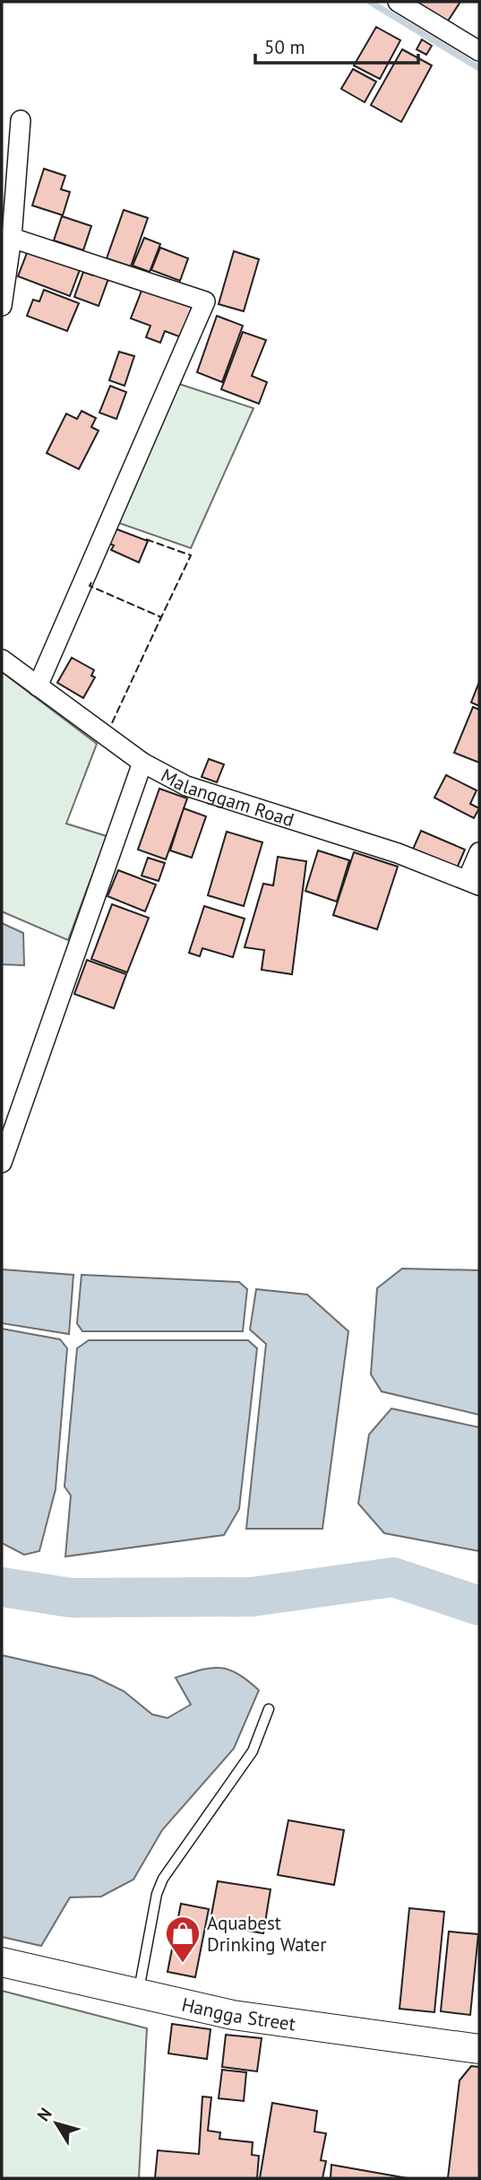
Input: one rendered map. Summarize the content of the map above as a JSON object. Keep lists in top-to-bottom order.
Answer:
{
  "streets": {
    "street": ["Malanggam Road", "Hangga Street"]
  },
  "places": {
    "shop": ["Aquabest Drinking Water"]
  },
  "scale_bar": "50 m",
  "north": "top left"
}
